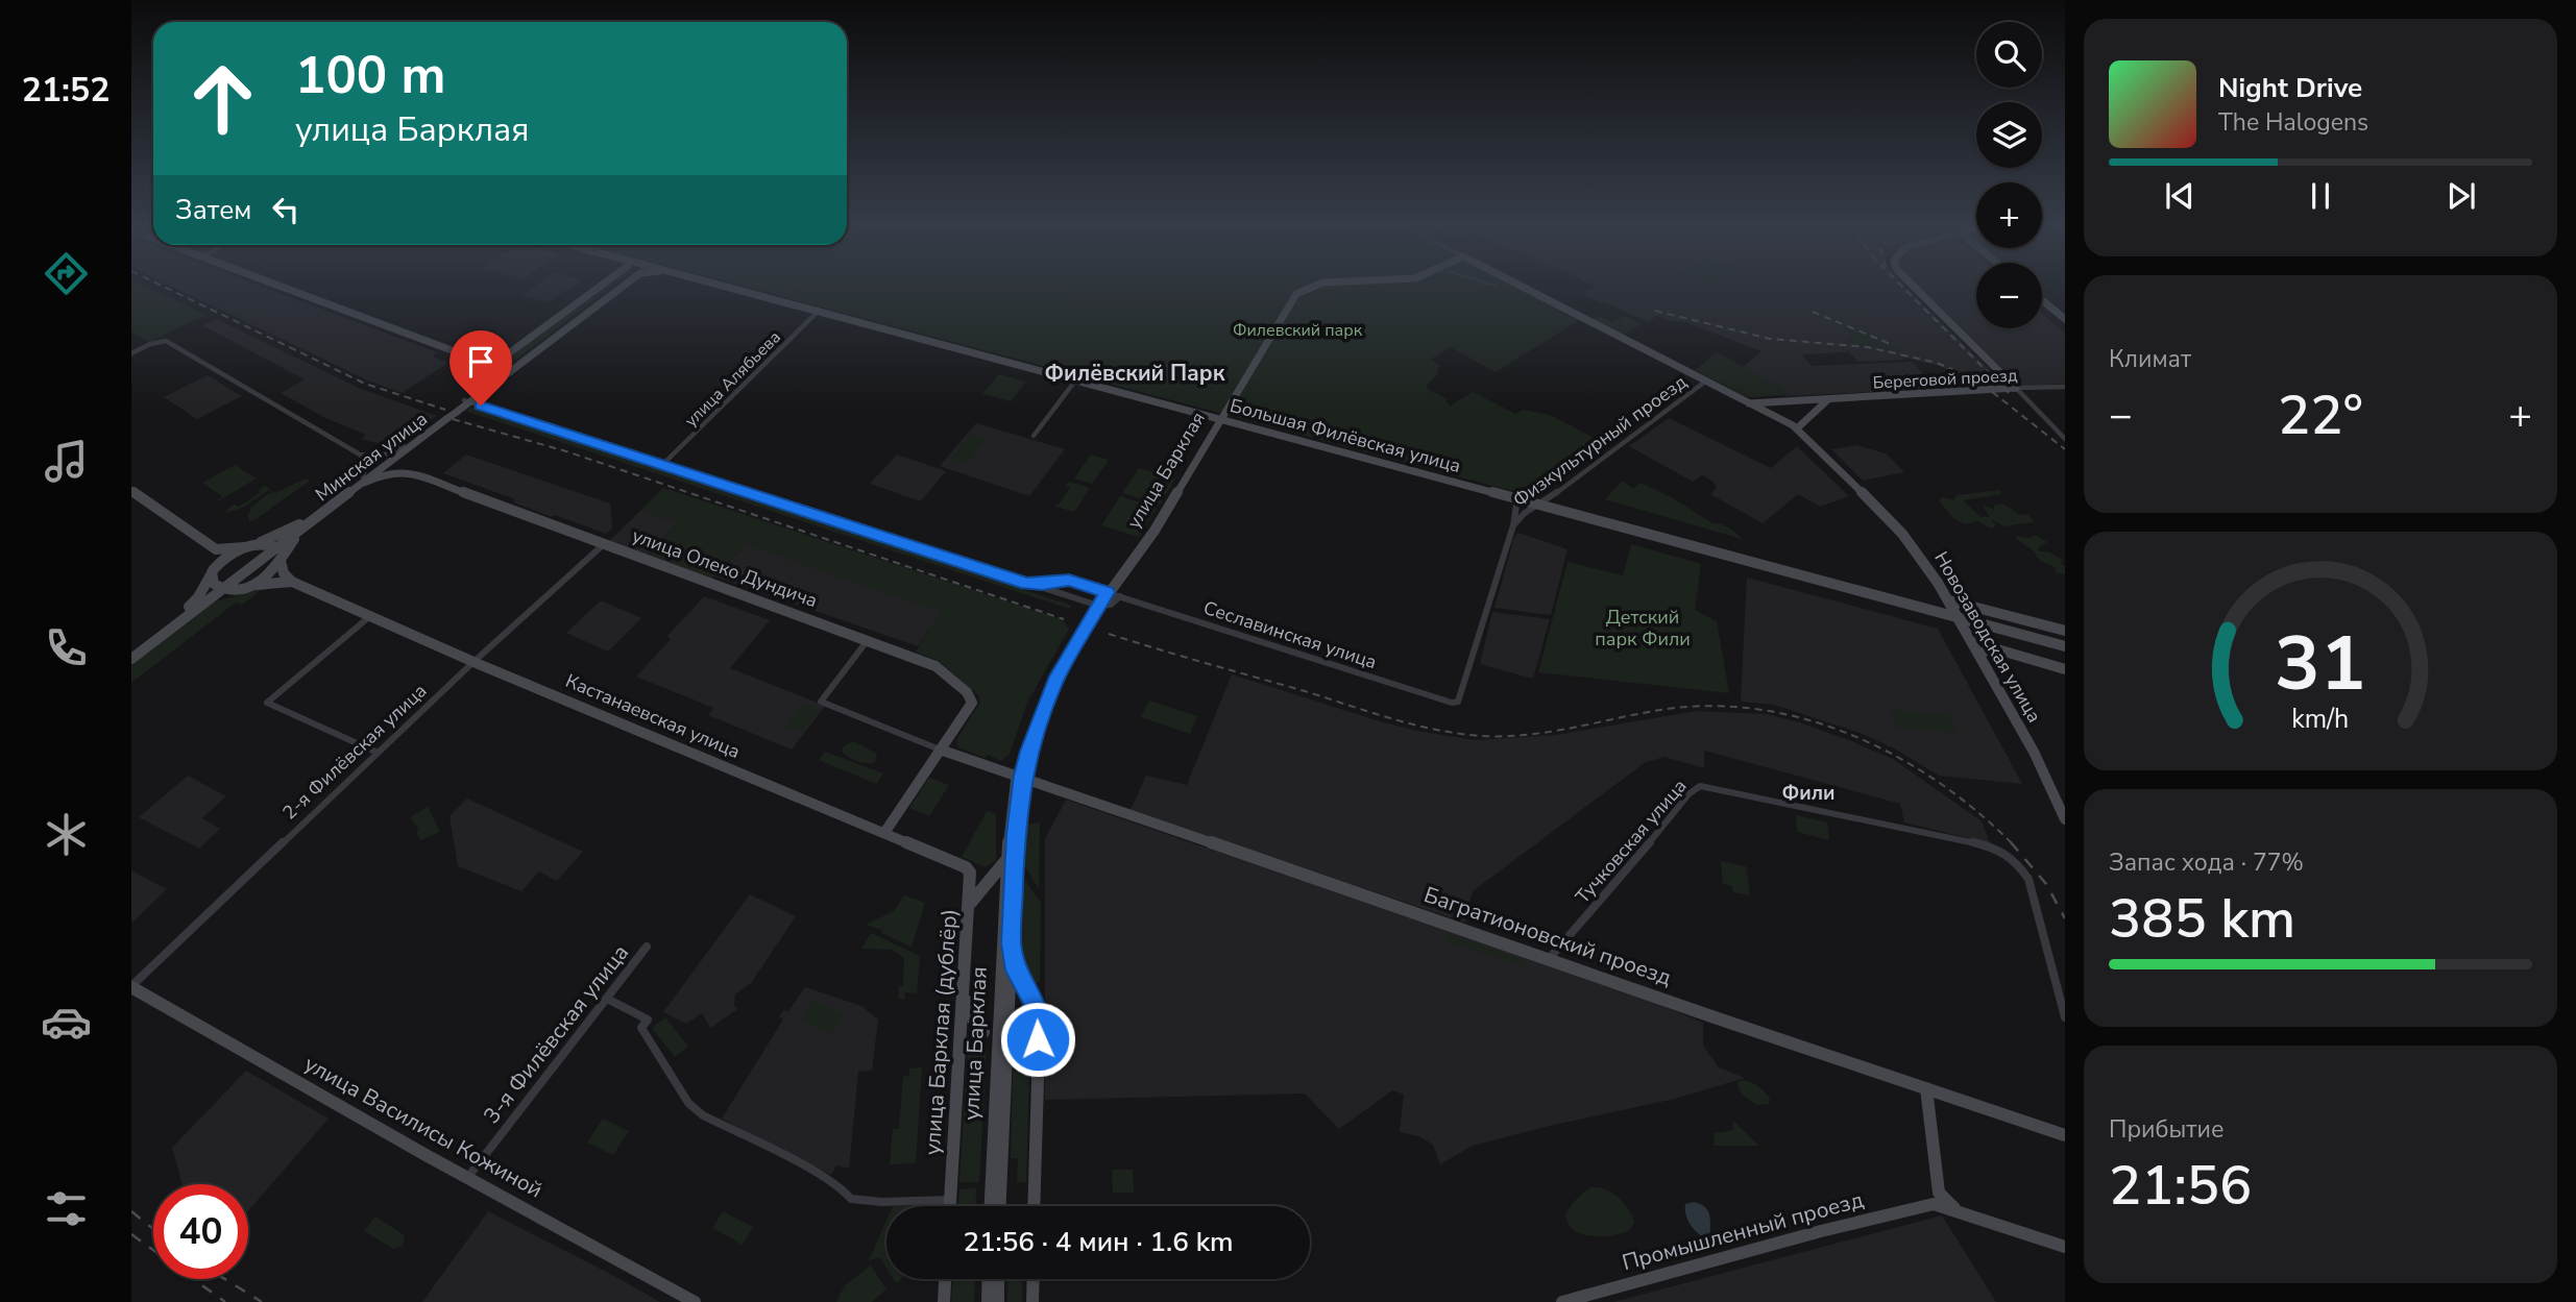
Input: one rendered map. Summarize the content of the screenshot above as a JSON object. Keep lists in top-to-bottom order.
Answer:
{
  "streets": {
    "street": [
      "улица Алябьева",
      "Береговой проезд",
      "Большая Филёвская улица",
      "Физкультурный проезд",
      "Минская улица",
      "улица Барклая",
      "улица Олеко Дундича",
      "Сеславинская улица",
      "Новозаводская улица",
      "Кастанаевская улица",
      "2-я Филёвская улица",
      "Тучковская улица",
      "Багратионовский проезд",
      "улица Барклая (дублёр)",
      "3-я Филёвская улица",
      "улица Василисы Кожиной",
      "Промышленный проезд"
    ]
  },
  "crossings": [
    ["улица Алябьева", "Большая Филёвская улица"],
    ["улица Алябьева", "Сеславинская улица"],
    ["Береговой проезд", "Новозаводская улица"],
    ["Большая Филёвская улица", "Физкультурный проезд"],
    ["Большая Филёвская улица", "улица Барклая"],
    ["Большая Филёвская улица", "Новозаводская улица"],
    ["Физкультурный проезд", "Сеславинская улица"],
    ["Физкультурный проезд", "Новозаводская улица"],
    ["Минская улица", "Сеславинская улица"],
    ["улица Барклая", "Сеславинская улица"],
    ["улица Барклая", "Багратионовский проезд"],
    ["улица Барклая", "улица Барклая (дублёр)"],
    ["улица Олеко Дундича", "Кастанаевская улица"],
    ["улица Олеко Дундича", "2-я Филёвская улица"],
    ["Кастанаевская улица", "2-я Филёвская улица"],
    ["Кастанаевская улица", "улица Барклая (дублёр)"],
    ["2-я Филёвская улица", "улица Василисы Кожиной"],
    ["Тучковская улица", "Багратионовский проезд"],
    ["3-я Филёвская улица", "улица Василисы Кожиной"]
  ],
  "districts": ["Филёвский Парк", "Фили"],
  "parks": ["Филевский парк", "Детский парк Фили"],
  "page": {
    "tabs": "21:52",
    "map_buttons": ["+", "−"],
    "turn": ["100 m", "улица Барклая"],
    "song": ["Night Drive", "The Halogens"],
    "then": "Затем",
    "tile": [
      "Климат",
      ["Запас хода · 77%", "385 km"],
      ["Прибытие", "21:56"]
    ],
    "heat": ["−", "22°", "+"],
    "limit": "40",
    "trip": "21:56 · 4 мин · 1.6 km",
    "gauge": ["31", "km/h"]
  }
}
